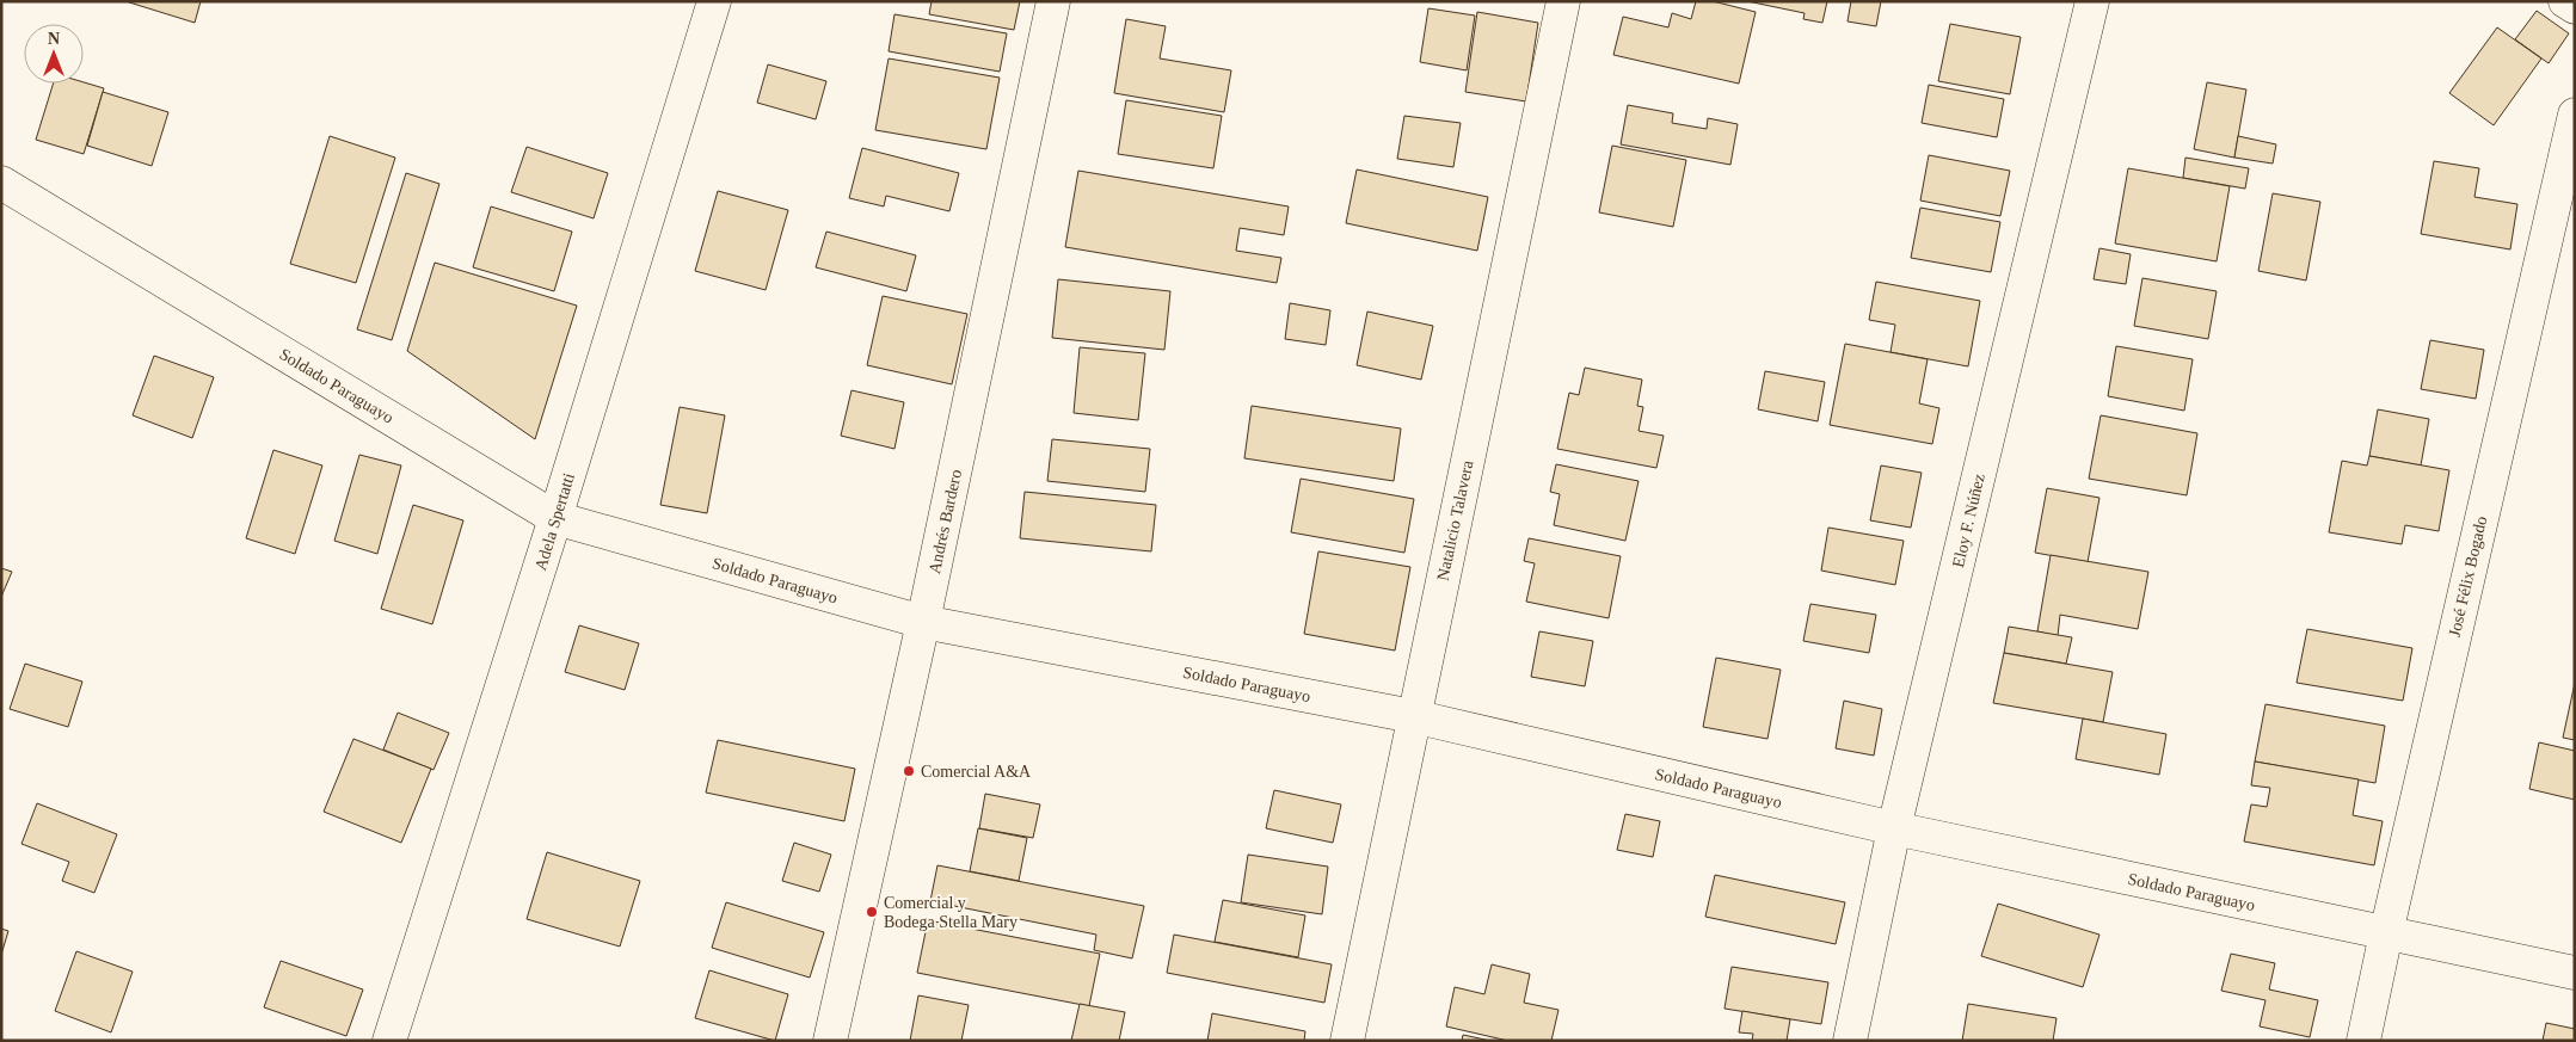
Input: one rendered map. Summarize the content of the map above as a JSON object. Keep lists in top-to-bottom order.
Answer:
{
  "streets": {
    "street": [
      "Soldado Paraguayo",
      "Natalicio Talavera",
      "Eloy F. Núñez",
      "Adela Spertatti",
      "Andrés Bardero",
      "José Félix Bogado"
    ]
  },
  "crossings": [
    ["Soldado Paraguayo", "Natalicio Talavera"],
    ["Soldado Paraguayo", "Eloy F. Núñez"],
    ["Soldado Paraguayo", "Adela Spertatti"],
    ["Soldado Paraguayo", "Andrés Bardero"],
    ["Soldado Paraguayo", "José Félix Bogado"]
  ],
  "places": ["Comercial A&A", "Comercial y Bodega Stella Mary"],
  "north": "top"
}
